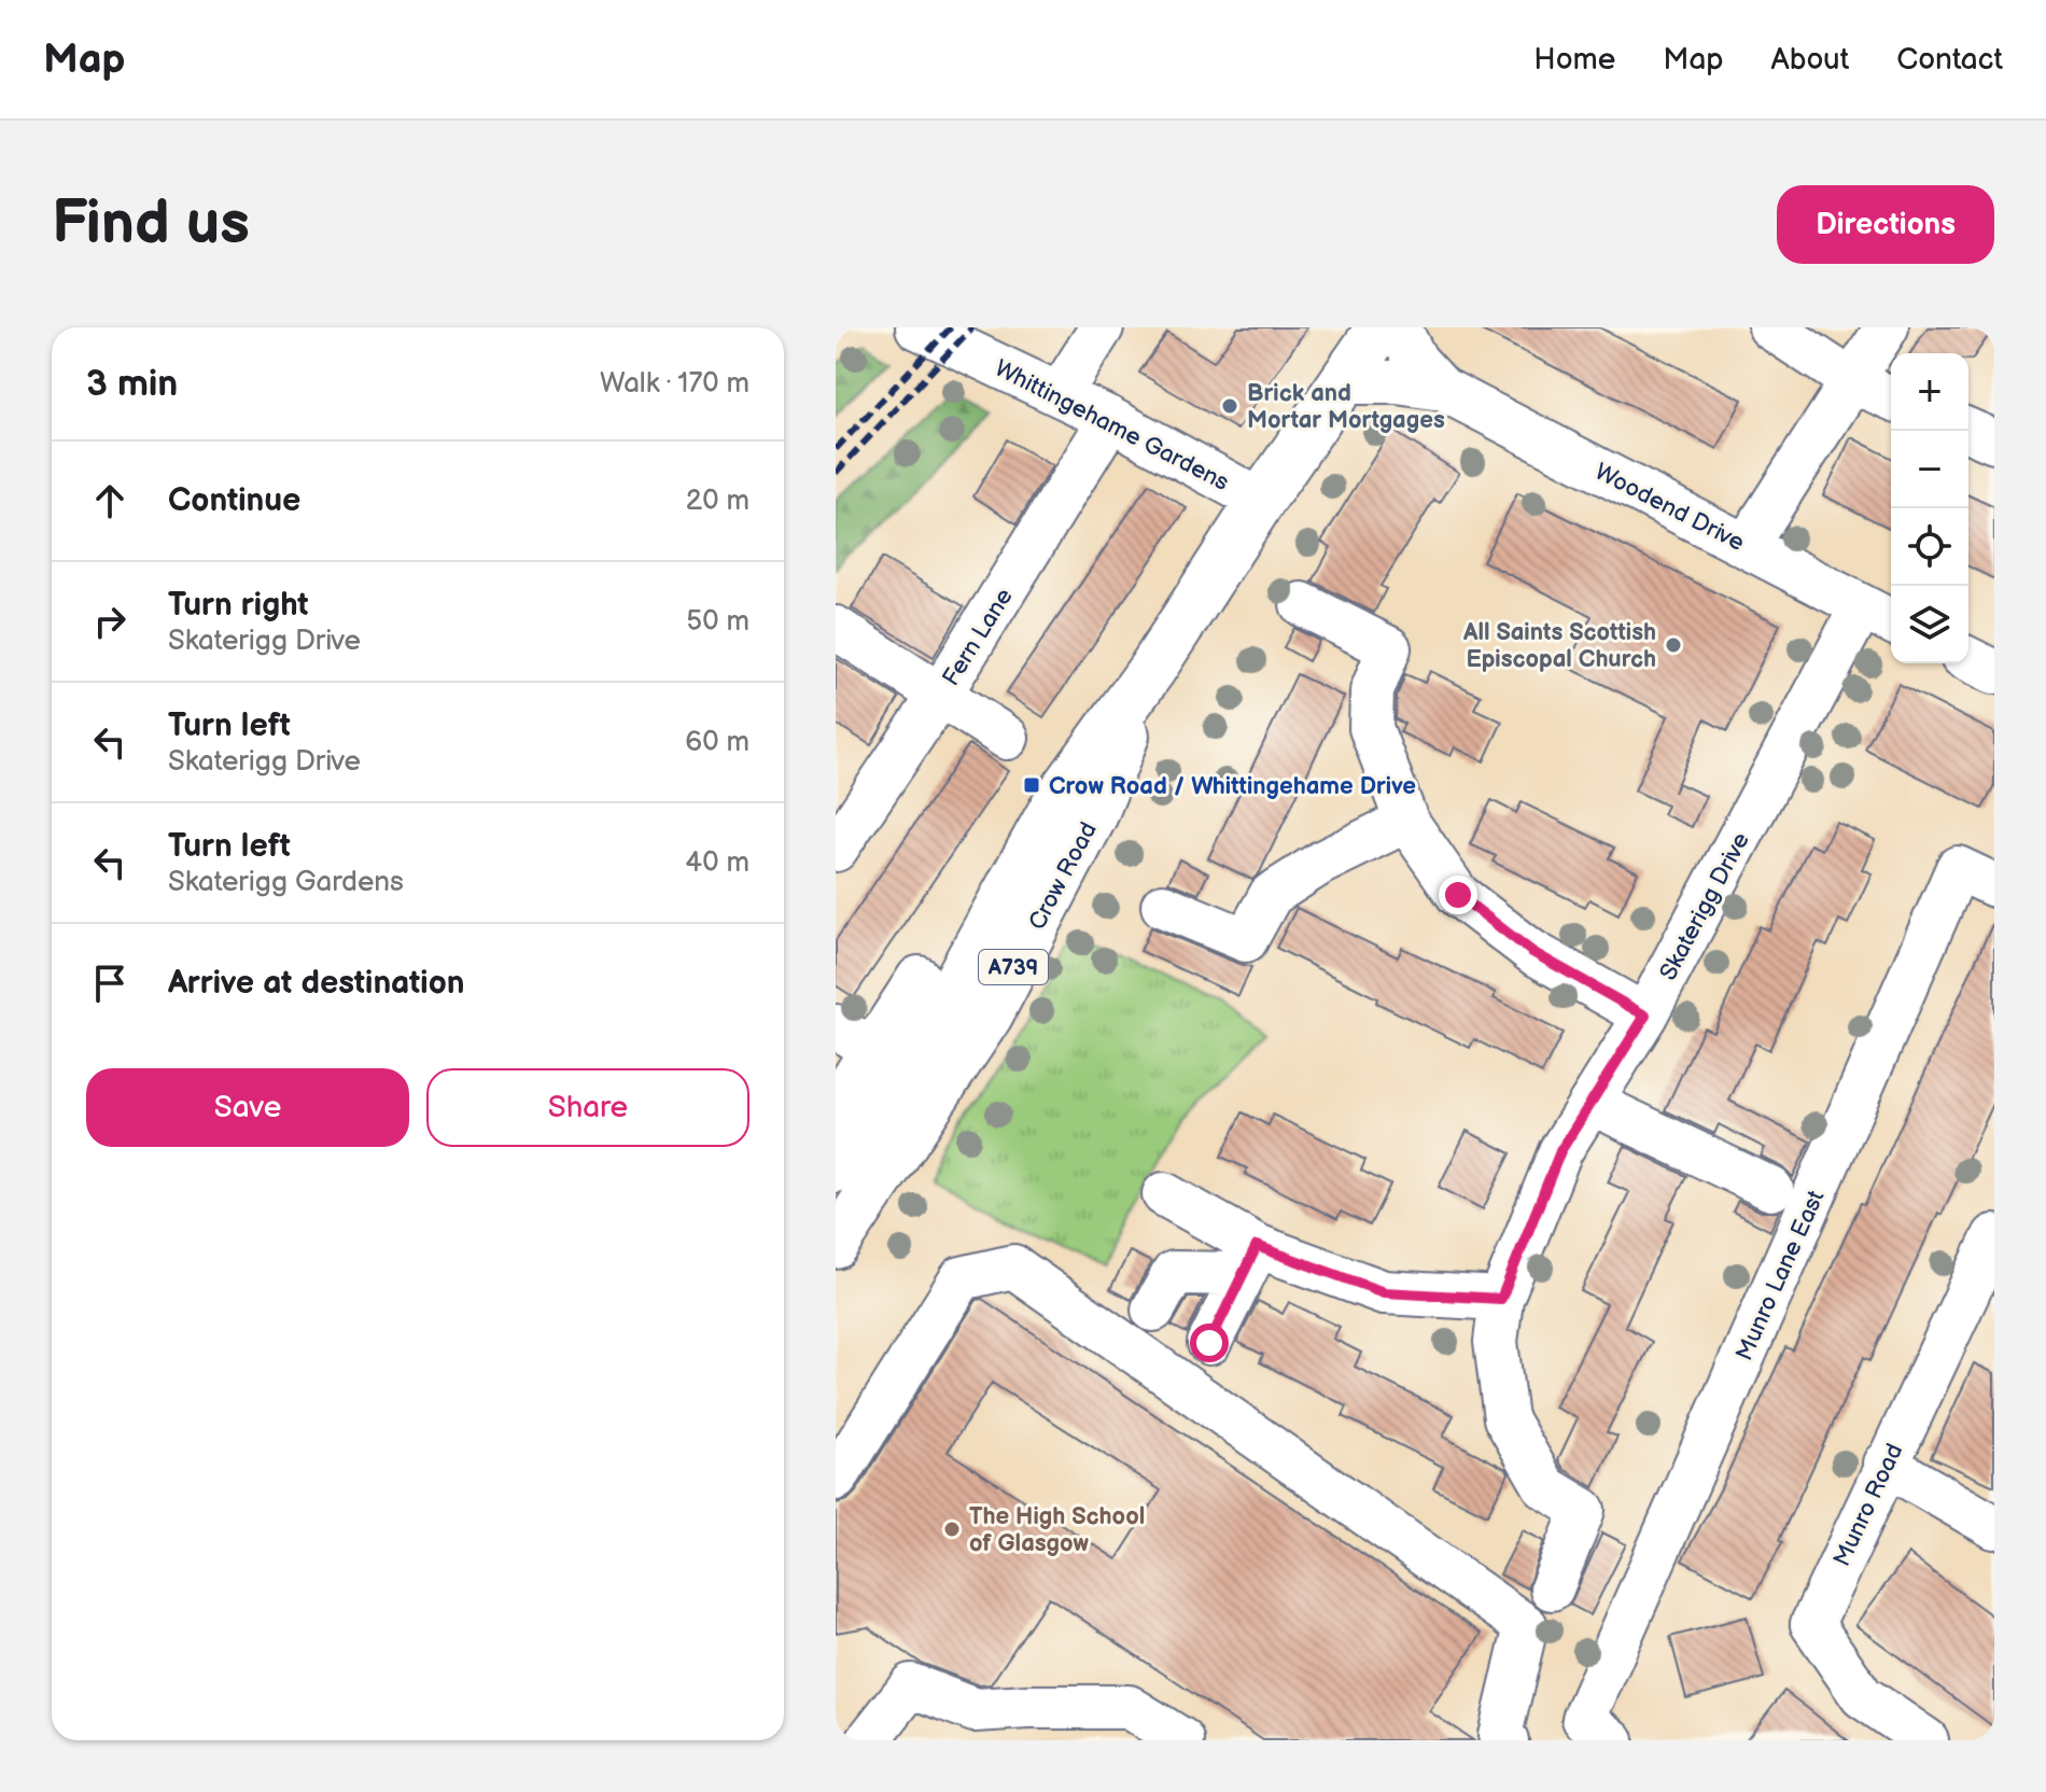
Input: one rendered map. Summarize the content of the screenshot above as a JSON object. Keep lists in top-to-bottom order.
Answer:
{
  "streets": {
    "main road": ["Crow Road", "A739"],
    "street": [
      "Whittingehame Gardens",
      "Woodend Drive",
      "Fern Lane",
      "Skaterigg Drive",
      "Munro Lane East",
      "Munro Road"
    ]
  },
  "crossings": [
    ["Whittingehame Gardens", "Fern Lane"],
    ["Whittingehame Gardens", "Crow Road"],
    ["Woodend Drive", "Crow Road"],
    ["Woodend Drive", "Skaterigg Drive"]
  ],
  "places": {
    "other": ["Brick and Mortar Mortgages", "All Saints Scottish Episcopal Church", "The High School of Glasgow"],
    "transit": ["Crow Road / Whittingehame Drive"]
  },
  "page": {
    "header": "Map",
    "nav": [
      "Home",
      "Map",
      "About",
      "Contact"
    ],
    "buttons": [
      "Directions",
      ["Save", "Share"]
    ],
    "title": "Find us",
    "heading": ["3 min", "Walk · 170 m"],
    "map_buttons": ["+", "−"],
    "list": [
      ["Continue", "20 m"],
      ["Turn right", "Skaterigg Drive", "50 m"],
      ["Turn left", "Skaterigg Drive", "60 m"],
      ["Turn left", "Skaterigg Gardens", "40 m"],
      "Arrive at destination"
    ]
  }
}
